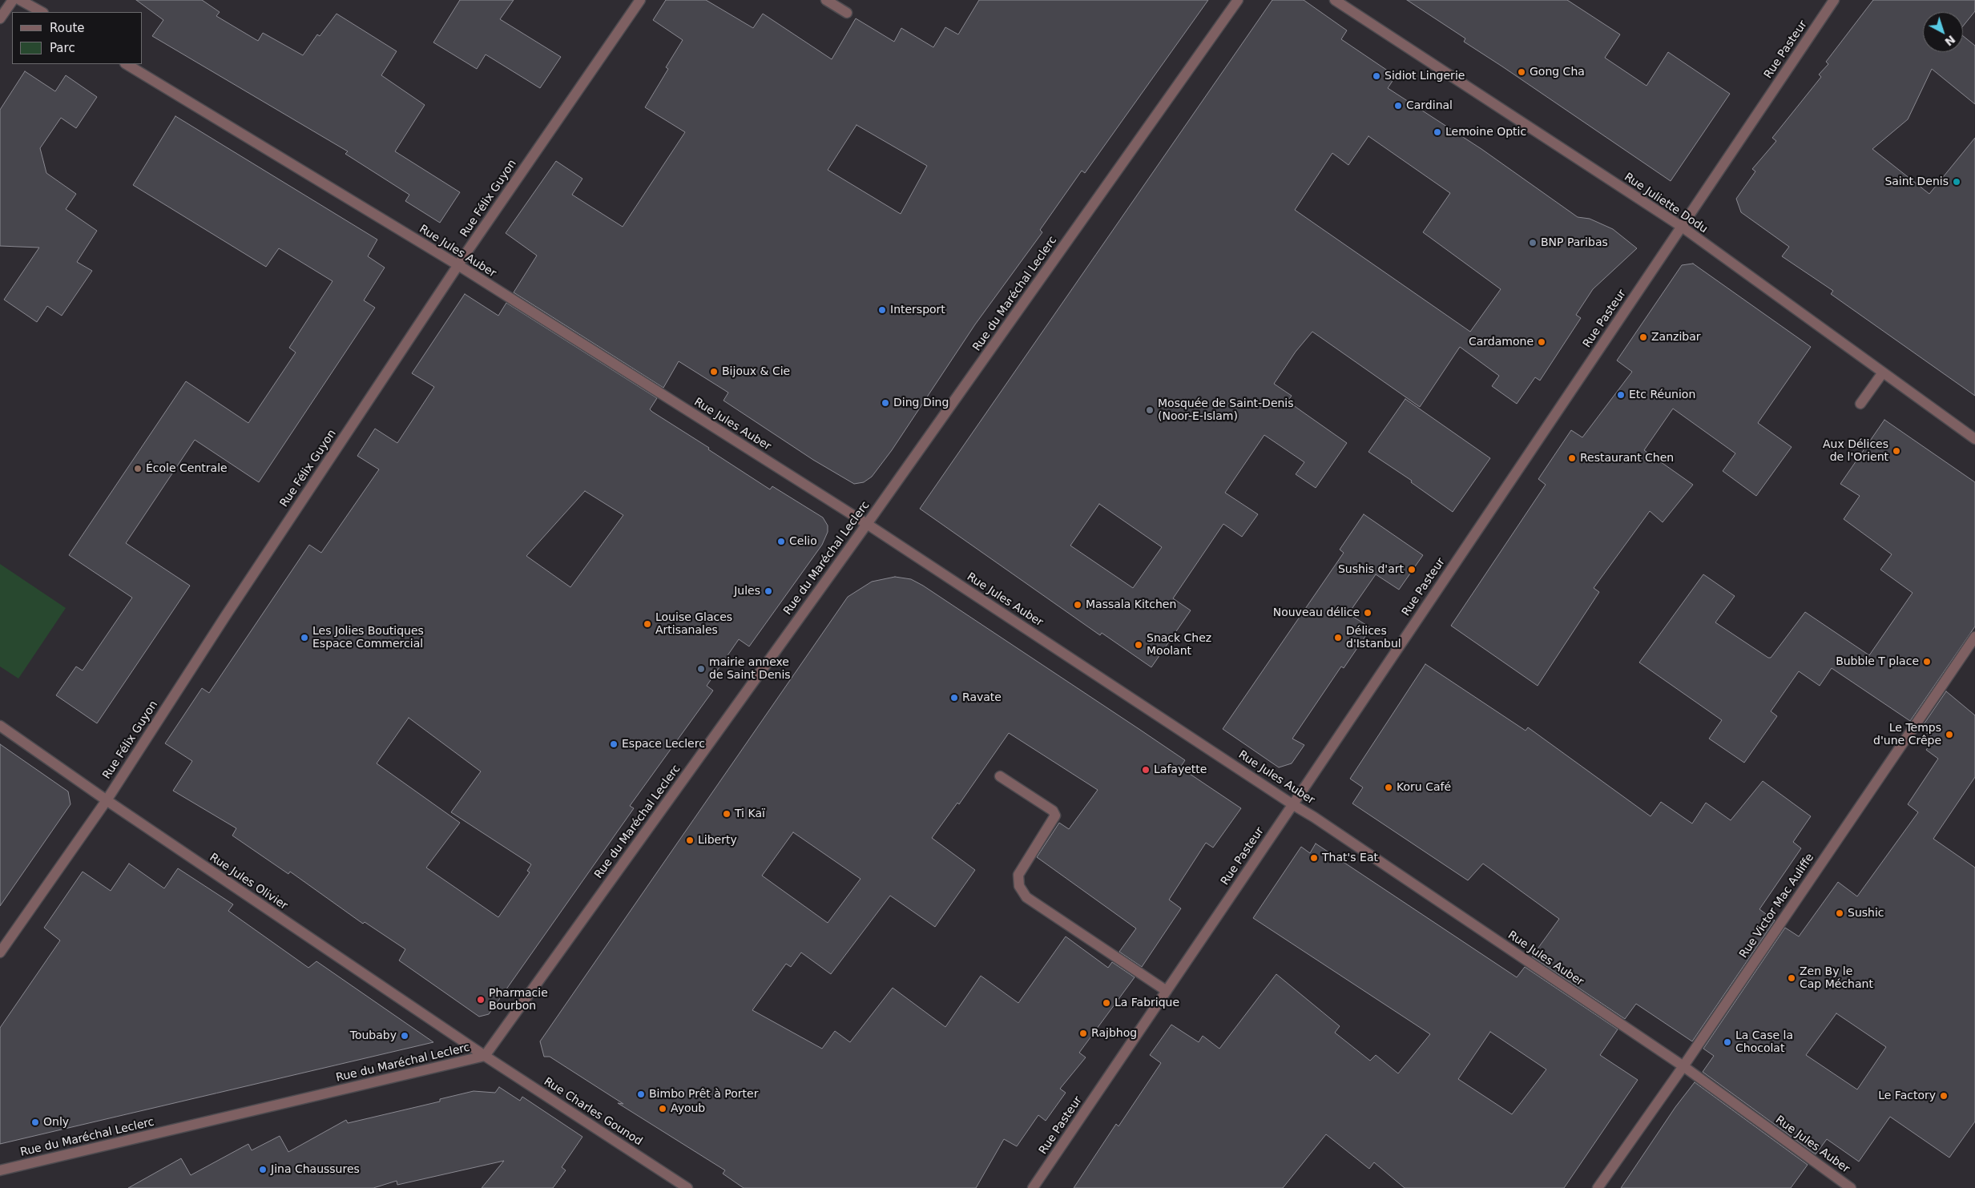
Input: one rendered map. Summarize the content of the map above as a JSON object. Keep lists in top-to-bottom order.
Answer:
{
  "streets": {
    "street": [
      "Rue Pasteur",
      "Rue Félix Guyon",
      "Rue Juliette Dodu",
      "Rue Jules Auber",
      "Rue du Maréchal Leclerc",
      "Rue Jules Olivier",
      "Rue Victor Mac Auliffe",
      "Rue Charles Gounod"
    ]
  },
  "crossings": [
    ["Rue Pasteur", "Rue Juliette Dodu"],
    ["Rue Pasteur", "Rue Jules Auber"],
    ["Rue Félix Guyon", "Rue Jules Auber"],
    ["Rue Félix Guyon", "Rue Jules Olivier"],
    ["Rue Jules Auber", "Rue du Maréchal Leclerc"],
    ["Rue Jules Auber", "Rue Victor Mac Auliffe"],
    ["Rue du Maréchal Leclerc", "Rue Jules Olivier"],
    ["Rue du Maréchal Leclerc", "Rue Charles Gounod"],
    ["Rue Jules Olivier", "Rue Charles Gounod"]
  ],
  "places": [
    "Gong Cha",
    "Sidiot Lingerie",
    "Cardinal",
    "Lemoine Optic",
    "Saint Denis",
    "BNP Paribas",
    "Intersport",
    "Zanzibar",
    "Cardamone",
    "Bijoux & Cie",
    "Etc Réunion",
    "Ding Ding",
    "Mosquée de Saint-Denis (Noor-E-Islam)",
    "Aux Délices de l'Orient",
    "Restaurant Chen",
    "École Centrale",
    "Celio",
    "Sushis d'art",
    "Jules",
    "Massala Kitchen",
    "Nouveau délice",
    "Louise Glaces Artisanales",
    "Les Jolies Boutiques Espace Commercial",
    "Délices d'Istanbul",
    "Snack Chez Moolant",
    "Bubble T place",
    "mairie annexe de Saint Denis",
    "Ravate",
    "Le Temps d'une Crêpe",
    "Espace Leclerc",
    "Lafayette",
    "Koru Café",
    "Ti Kaï",
    "Liberty",
    "That's Eat",
    "Sushic",
    "Zen By le Cap Méchant",
    "Pharmacie Bourbon",
    "La Fabrique",
    "Rajbhog",
    "Toubaby",
    "La Case la Chocolat",
    "Bimbo Prêt à Porter",
    "Le Factory",
    "Ayoub",
    "Only",
    "Jina Chaussures"
  ],
  "legend": ["Route", "Parc"],
  "north": "bottom right"
}
